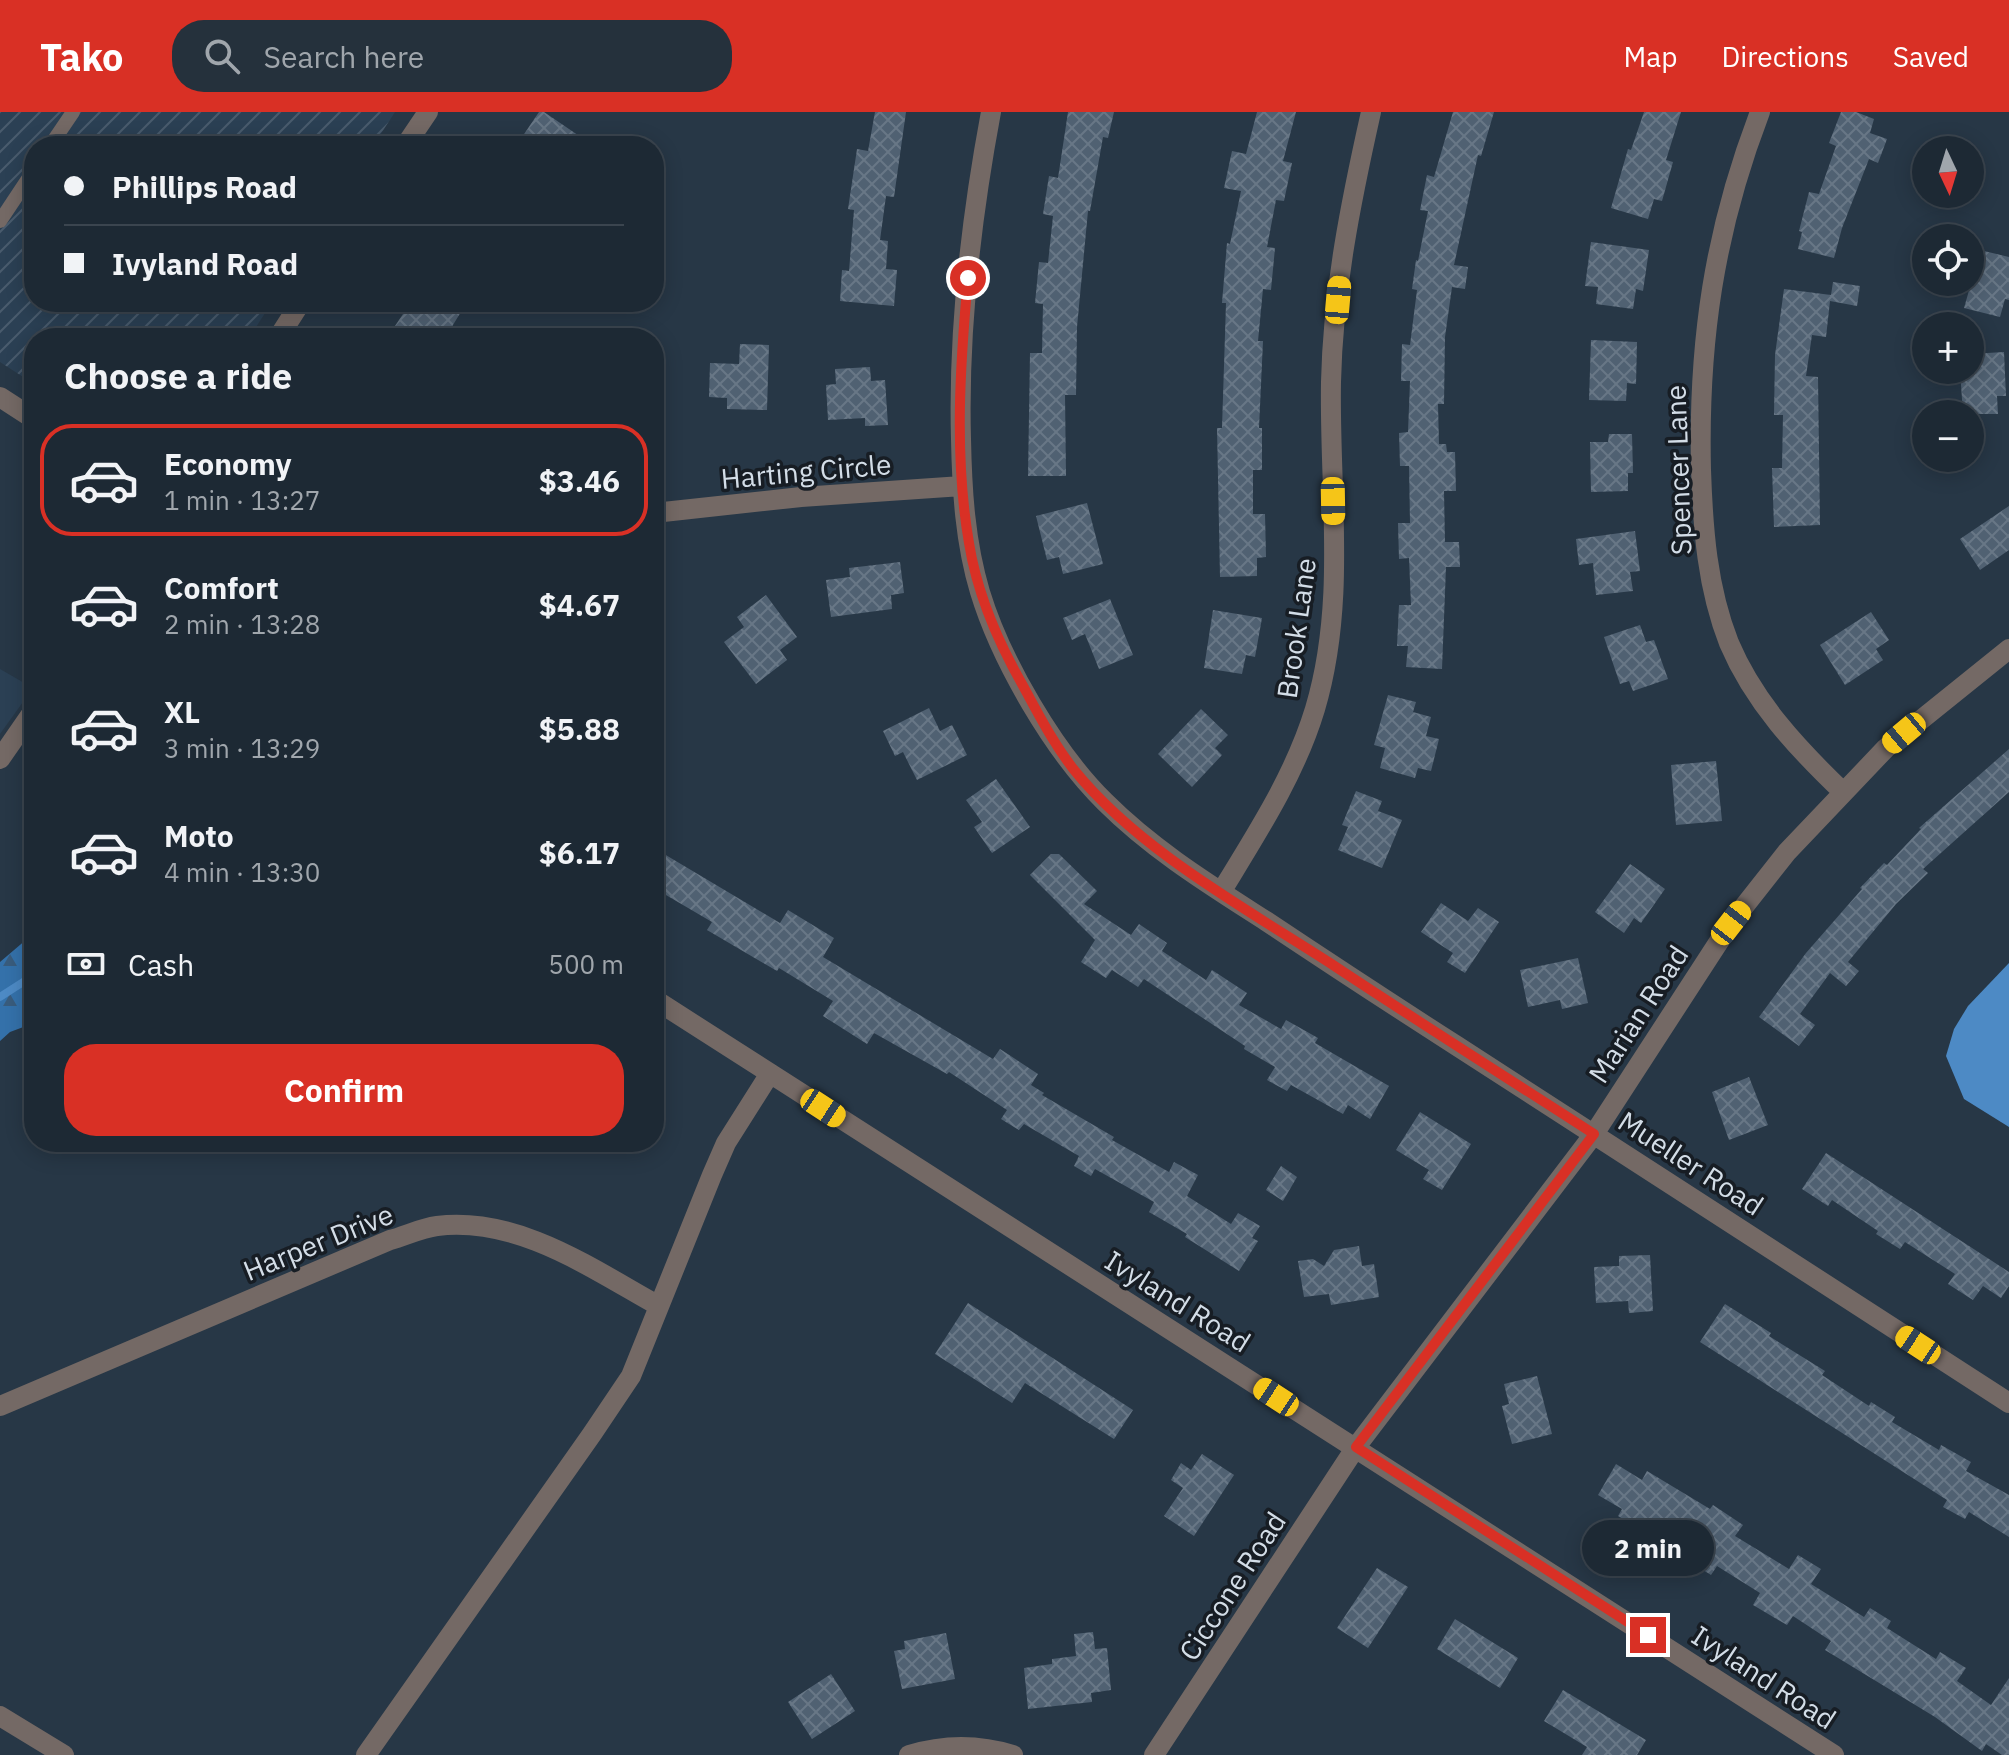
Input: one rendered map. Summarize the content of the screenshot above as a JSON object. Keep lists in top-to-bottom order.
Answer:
{
  "streets": {
    "street": [
      "Spencer Lane",
      "Harting Circle",
      "Brook Lane",
      "Marian Road",
      "Mueller Road",
      "Harper Drive",
      "Ivyland Road",
      "Ciccone Road"
    ]
  },
  "crossings": [
    ["Spencer Lane", "Marian Road"],
    ["Harting Circle", "Mueller Road"],
    ["Brook Lane", "Mueller Road"],
    ["Marian Road", "Mueller Road"],
    ["Marian Road", "Ivyland Road"],
    ["Marian Road", "Ciccone Road"],
    ["Ivyland Road", "Ciccone Road"]
  ],
  "north": "bottom",
  "page": {
    "header": "Tako",
    "search": "Search here",
    "nav": ["Map", "Directions", "Saved"],
    "map_buttons": ["+", "−"],
    "banner": ["Phillips Road", "Ivyland Road"],
    "heading": "Choose a ride",
    "list": [
      {
        "name": "Economy",
        "note": "1 min · 13:27",
        "value": "$3.46"
      },
      {
        "name": "Comfort",
        "note": "2 min · 13:28",
        "value": "$4.67"
      },
      {
        "name": "XL",
        "note": "3 min · 13:29",
        "value": "$5.88"
      },
      {
        "name": "Moto",
        "note": "4 min · 13:30",
        "value": "$6.17"
      }
    ],
    "pay": ["Cash", "500 m"],
    "buttons": "Confirm",
    "bubble": "2 min"
  }
}
